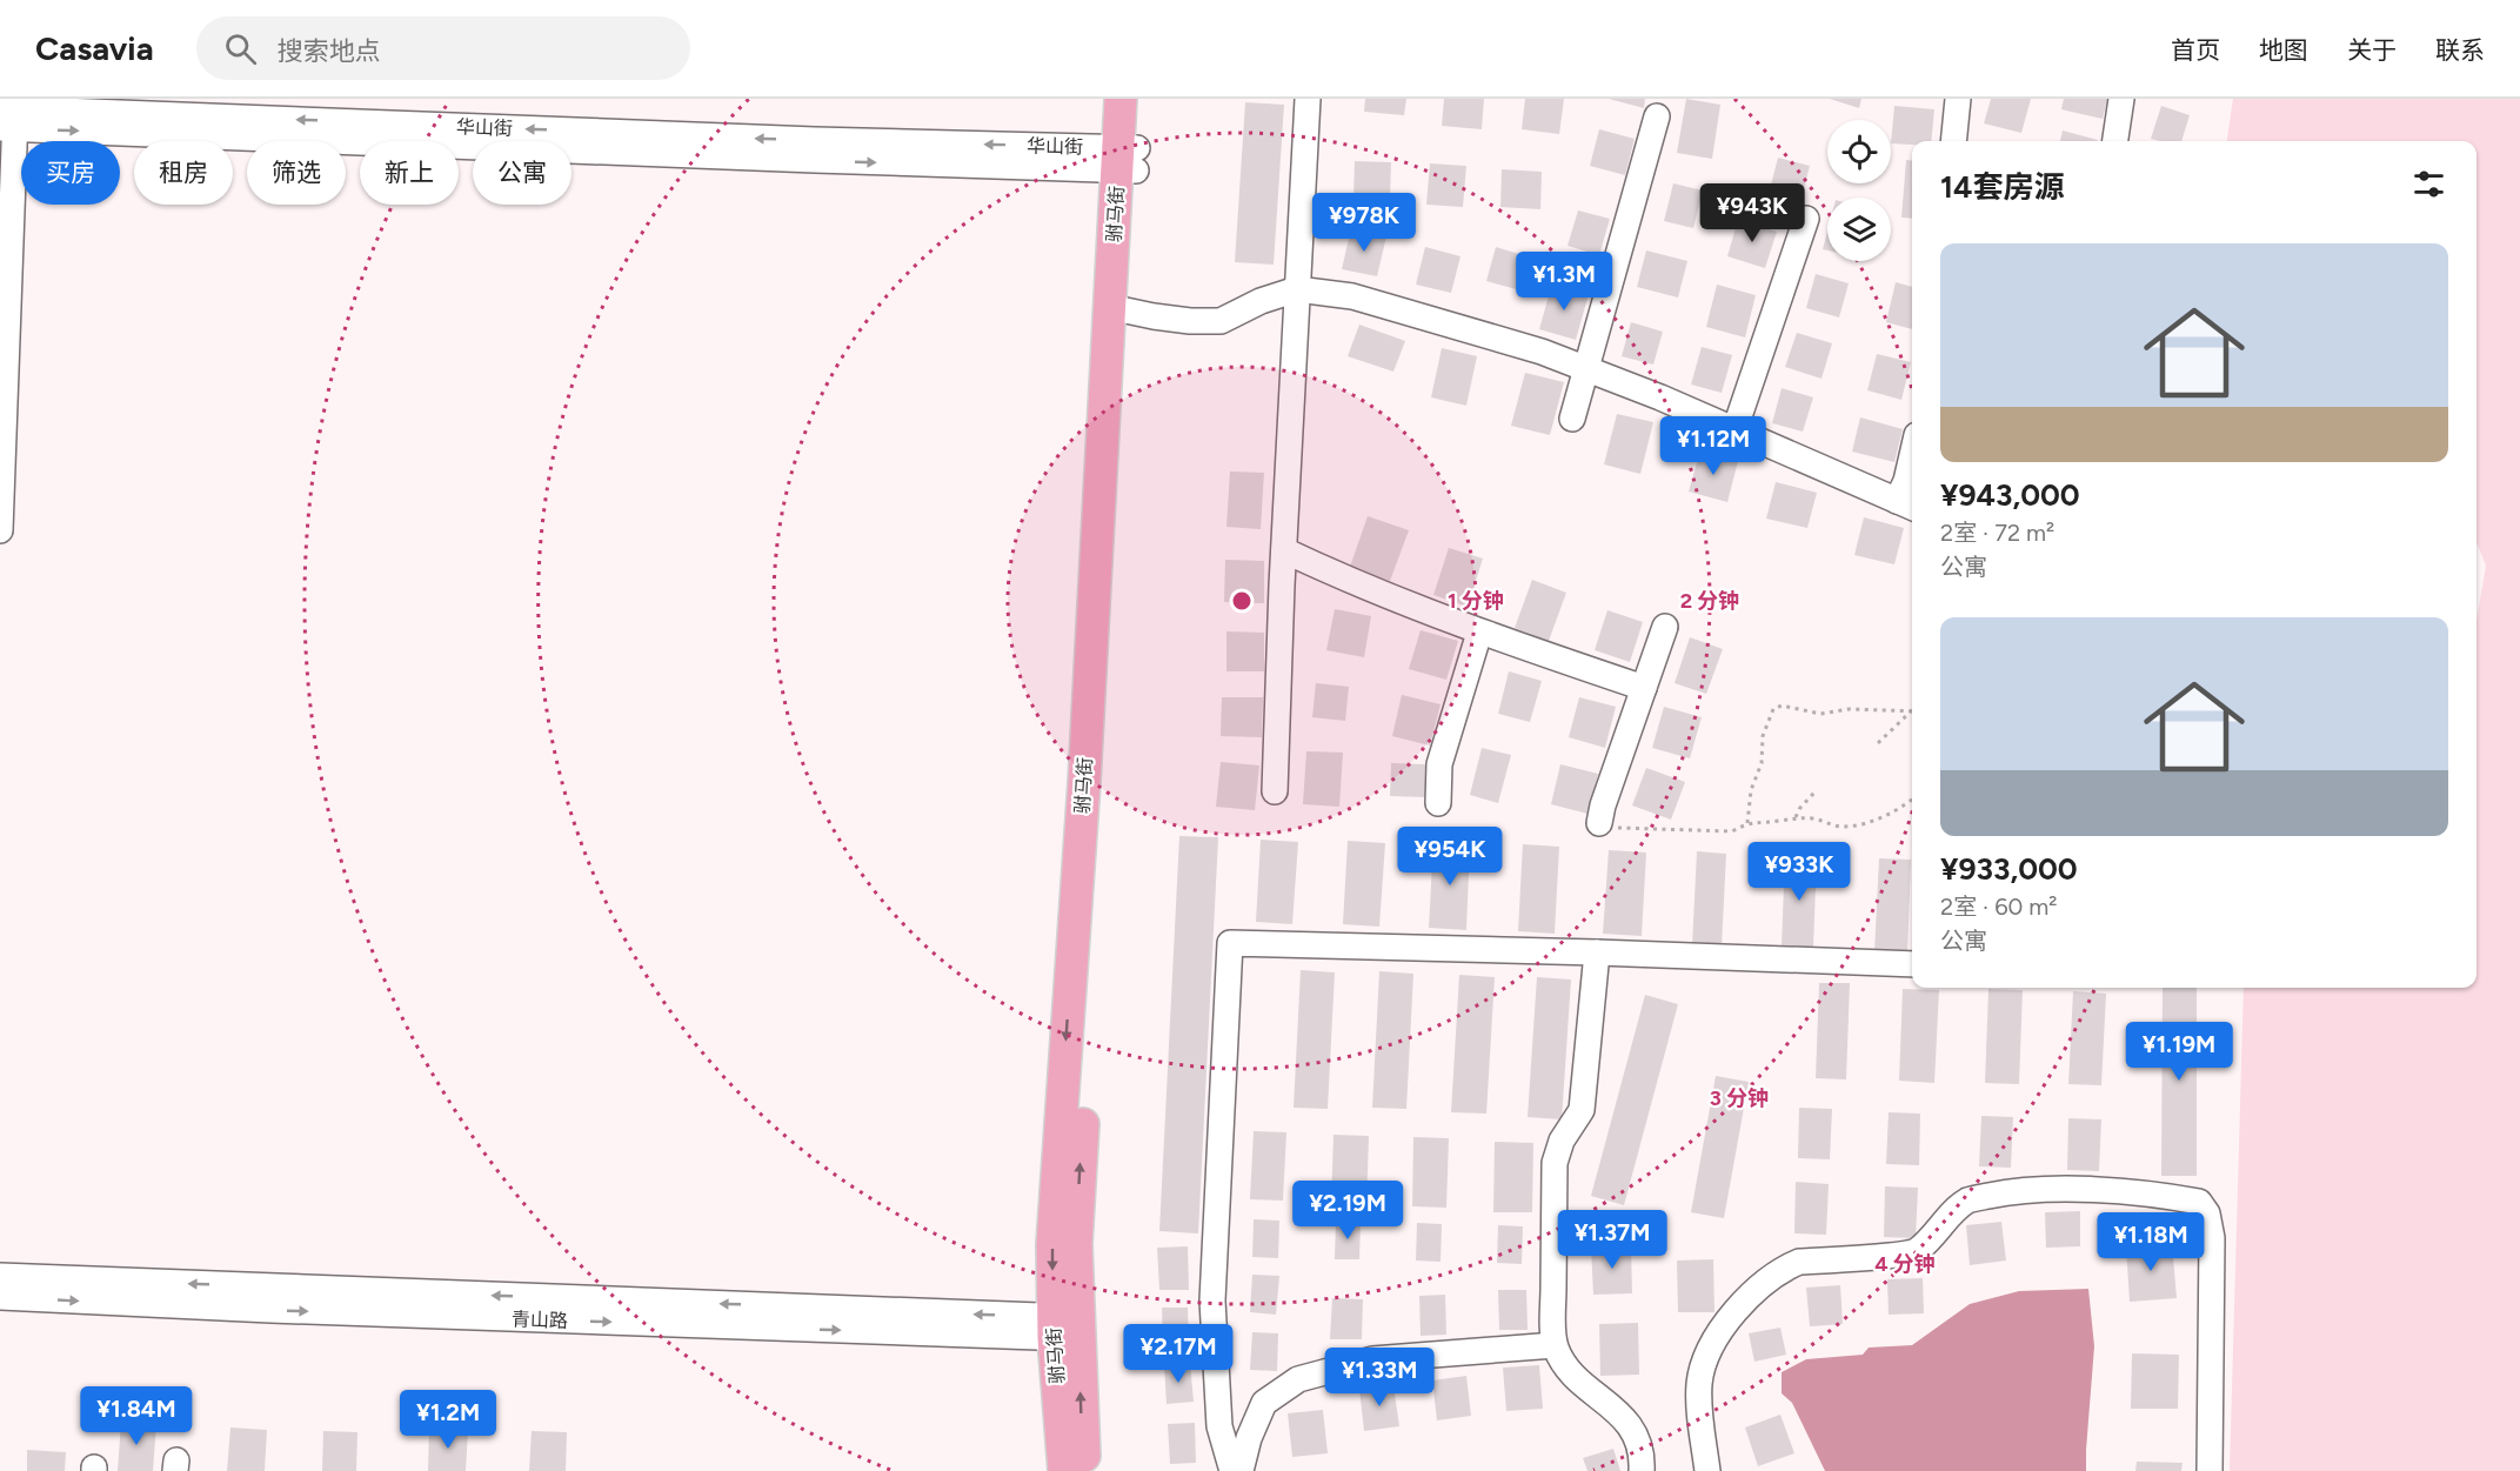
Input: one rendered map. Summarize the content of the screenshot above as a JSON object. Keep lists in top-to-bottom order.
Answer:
{
  "streets": {
    "main road": ["驸马街"],
    "street": ["华山街", "青山路"]
  },
  "crossings": [
    ["华山街", "驸马街"],
    ["驸马街", "青山路"]
  ],
  "page": {
    "header": "Casavia",
    "search": "搜索地点",
    "nav": [
      "首页",
      "地图",
      "关于",
      "联系"
    ],
    "chip": [
      "买房",
      "租房",
      "筛选",
      "新上",
      "公寓"
    ],
    "heading": "14套房源",
    "price": [
      "¥943K",
      "¥978K",
      "¥1.3M",
      "¥1.12M",
      "¥954K",
      "¥933K",
      "¥1.19M",
      "¥2.19M",
      "¥1.37M",
      "¥1.18M",
      "¥2.17M",
      "¥1.33M",
      "¥1.84M",
      "¥1.2M"
    ],
    "list": [
      {
        "name": "¥943,000",
        "note": "2室 · 72 m² · 公寓"
      },
      {
        "name": "¥933,000",
        "note": "2室 · 60 m² · 公寓"
      }
    ]
  },
  "rings": [
    "1 分钟",
    "2 分钟",
    "3 分钟",
    "4 分钟"
  ]
}
